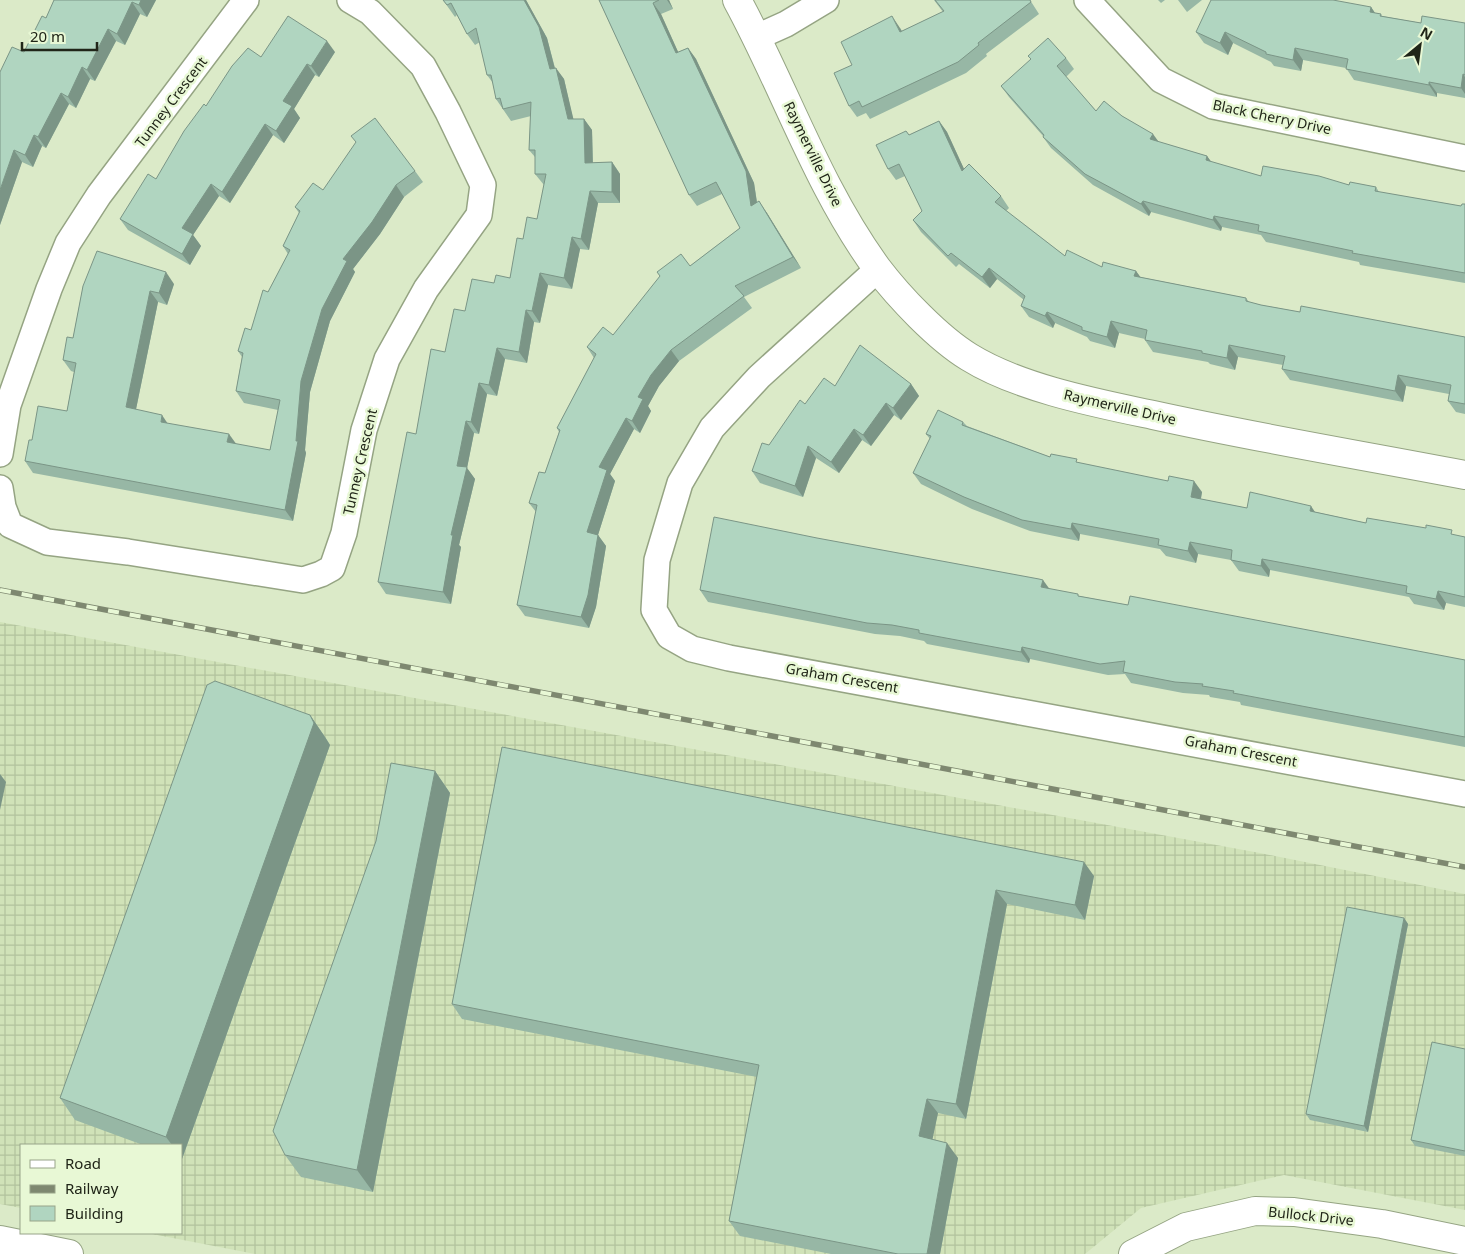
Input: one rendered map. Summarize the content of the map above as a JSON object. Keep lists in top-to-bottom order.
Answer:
{
  "streets": {
    "street": [
      "Tunney Crescent",
      "Black Cherry Drive",
      "Raymerville Drive",
      "Graham Crescent",
      "Bullock Drive"
    ]
  },
  "crossings": [
    ["Raymerville Drive", "Graham Crescent"]
  ],
  "legend": ["Road", "Railway", "Building"],
  "scale_bar": "20 m",
  "north": "top right"
}
